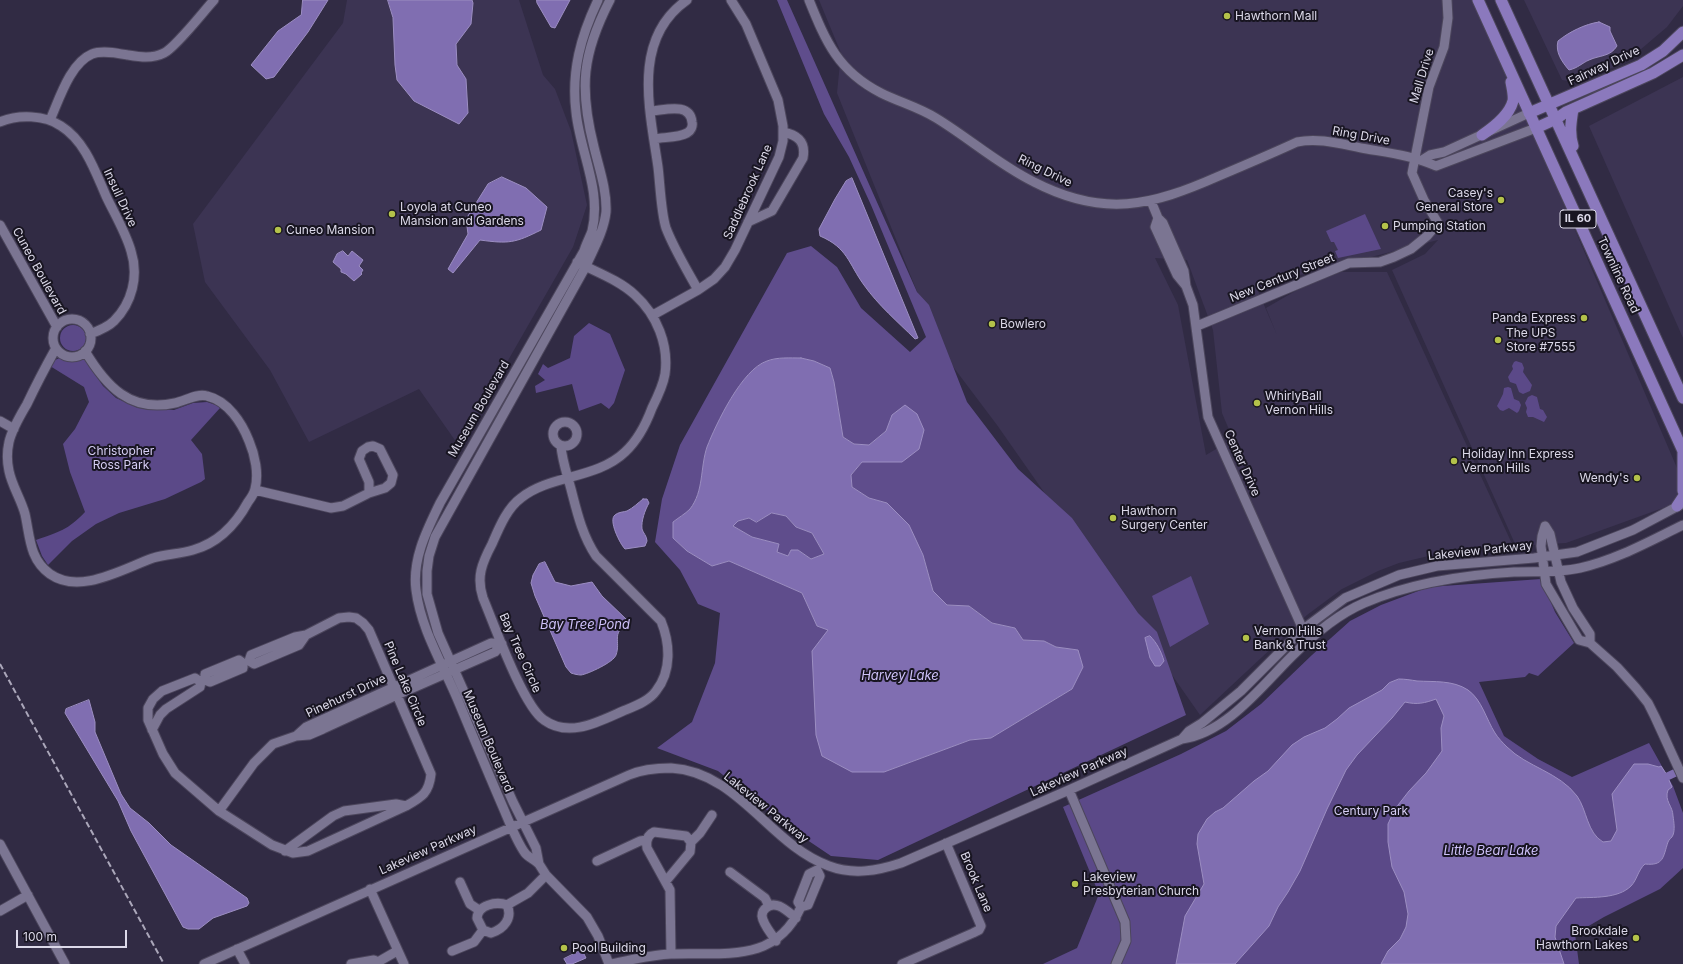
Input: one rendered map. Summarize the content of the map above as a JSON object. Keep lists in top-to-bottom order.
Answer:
{
  "streets": {
    "main road": ["Fairway Drive", "IL 60", "Townline Road"],
    "street": [
      "Mall Drive",
      "Ring Drive",
      "Saddlebrook Lane",
      "Insull Drive",
      "Cuneo Boulevard",
      "New Century Street",
      "Museum Boulevard",
      "Center Drive",
      "Lakeview Parkway",
      "Bay Tree Circle",
      "Pine Lake Circle",
      "Pinehurst Drive",
      "Brook Lane"
    ]
  },
  "crossings": [
    ["Fairway Drive", "Townline Road"],
    ["Mall Drive", "Ring Drive"],
    ["Mall Drive", "New Century Street"],
    ["Ring Drive", "Townline Road"],
    ["Ring Drive", "New Century Street"],
    ["Ring Drive", "Center Drive"],
    ["Saddlebrook Lane", "Bay Tree Circle"],
    ["Insull Drive", "Cuneo Boulevard"],
    ["New Century Street", "Center Drive"],
    ["Museum Boulevard", "Lakeview Parkway"],
    ["Museum Boulevard", "Bay Tree Circle"],
    ["Museum Boulevard", "Pinehurst Drive"],
    ["Center Drive", "Lakeview Parkway"],
    ["Lakeview Parkway", "Brook Lane"],
    ["Bay Tree Circle", "Pinehurst Drive"],
    ["Pine Lake Circle", "Pinehurst Drive"]
  ],
  "water": ["Bay Tree Pond", "Harvey Lake", "Little Bear Lake"],
  "parks": ["Christopher Ross Park", "Century Park"],
  "places": [
    "Hawthorn Mall",
    "Casey's General Store",
    "Loyola at Cuneo Mansion and Gardens",
    "Pumping Station",
    "Cuneo Mansion",
    "Panda Express",
    "Bowlero",
    "The UPS Store #7555",
    "WhirlyBall Vernon Hills",
    "Holiday Inn Express Vernon Hills",
    "Wendy's",
    "Hawthorn Surgery Center",
    "Vernon Hills Bank & Trust",
    "Lakeview Presbyterian Church",
    "Brookdale Hawthorn Lakes",
    "Pool Building"
  ],
  "scale_bar": "100 m"
}
